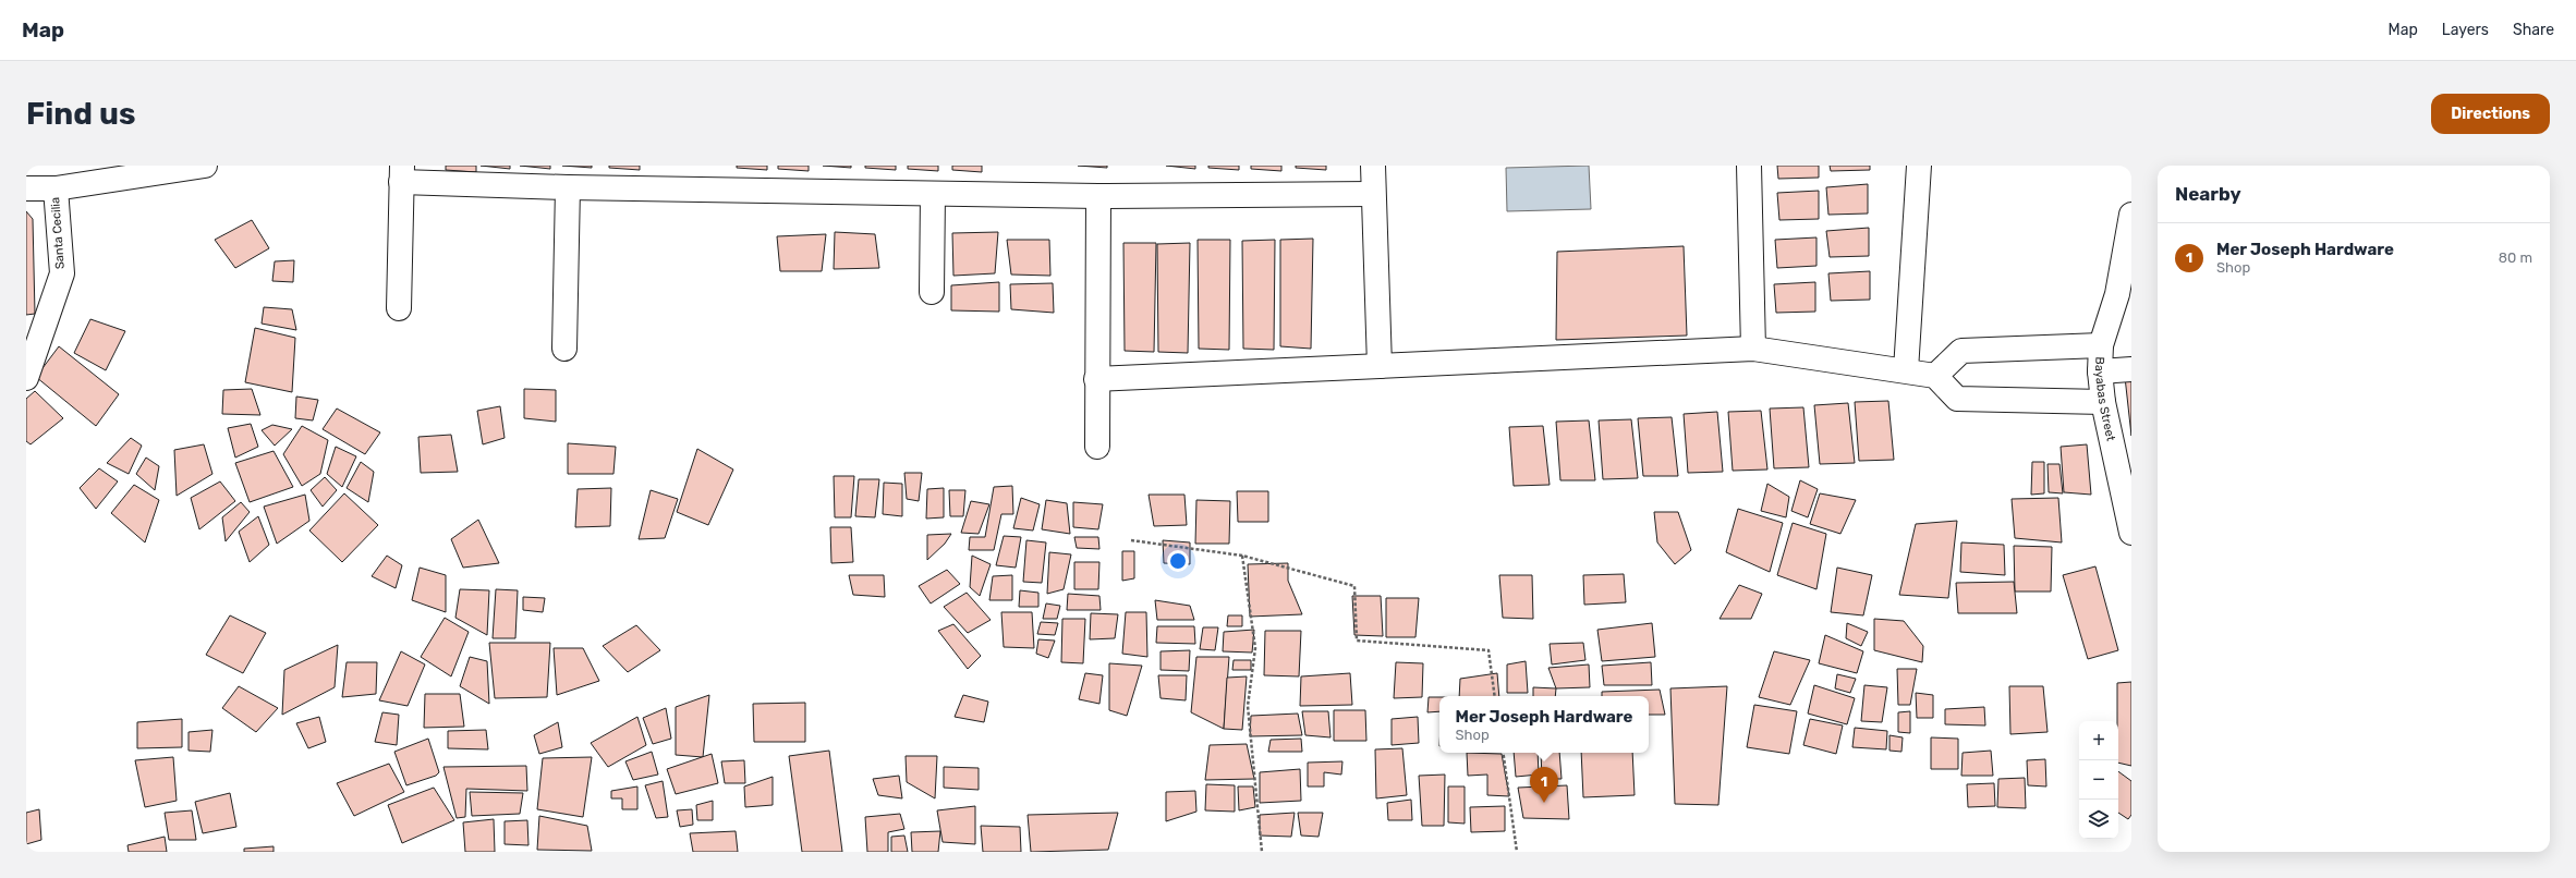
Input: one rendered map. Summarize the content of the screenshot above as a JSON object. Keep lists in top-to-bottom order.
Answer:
{
  "streets": {
    "street": ["Santa Cecilia", "Bayabas Street"]
  },
  "page": {
    "header": "Map",
    "nav": ["Map", "Layers", "Share"],
    "buttons": "Directions",
    "title": "Find us",
    "heading": "Nearby",
    "list": [
      {
        "mark": "1",
        "name": "Mer Joseph Hardware",
        "note": "Shop",
        "value": "80 m"
      }
    ],
    "popup": ["Mer Joseph Hardware", "Shop"],
    "map_buttons": ["+", "−"],
    "pins": "1"
  }
}
